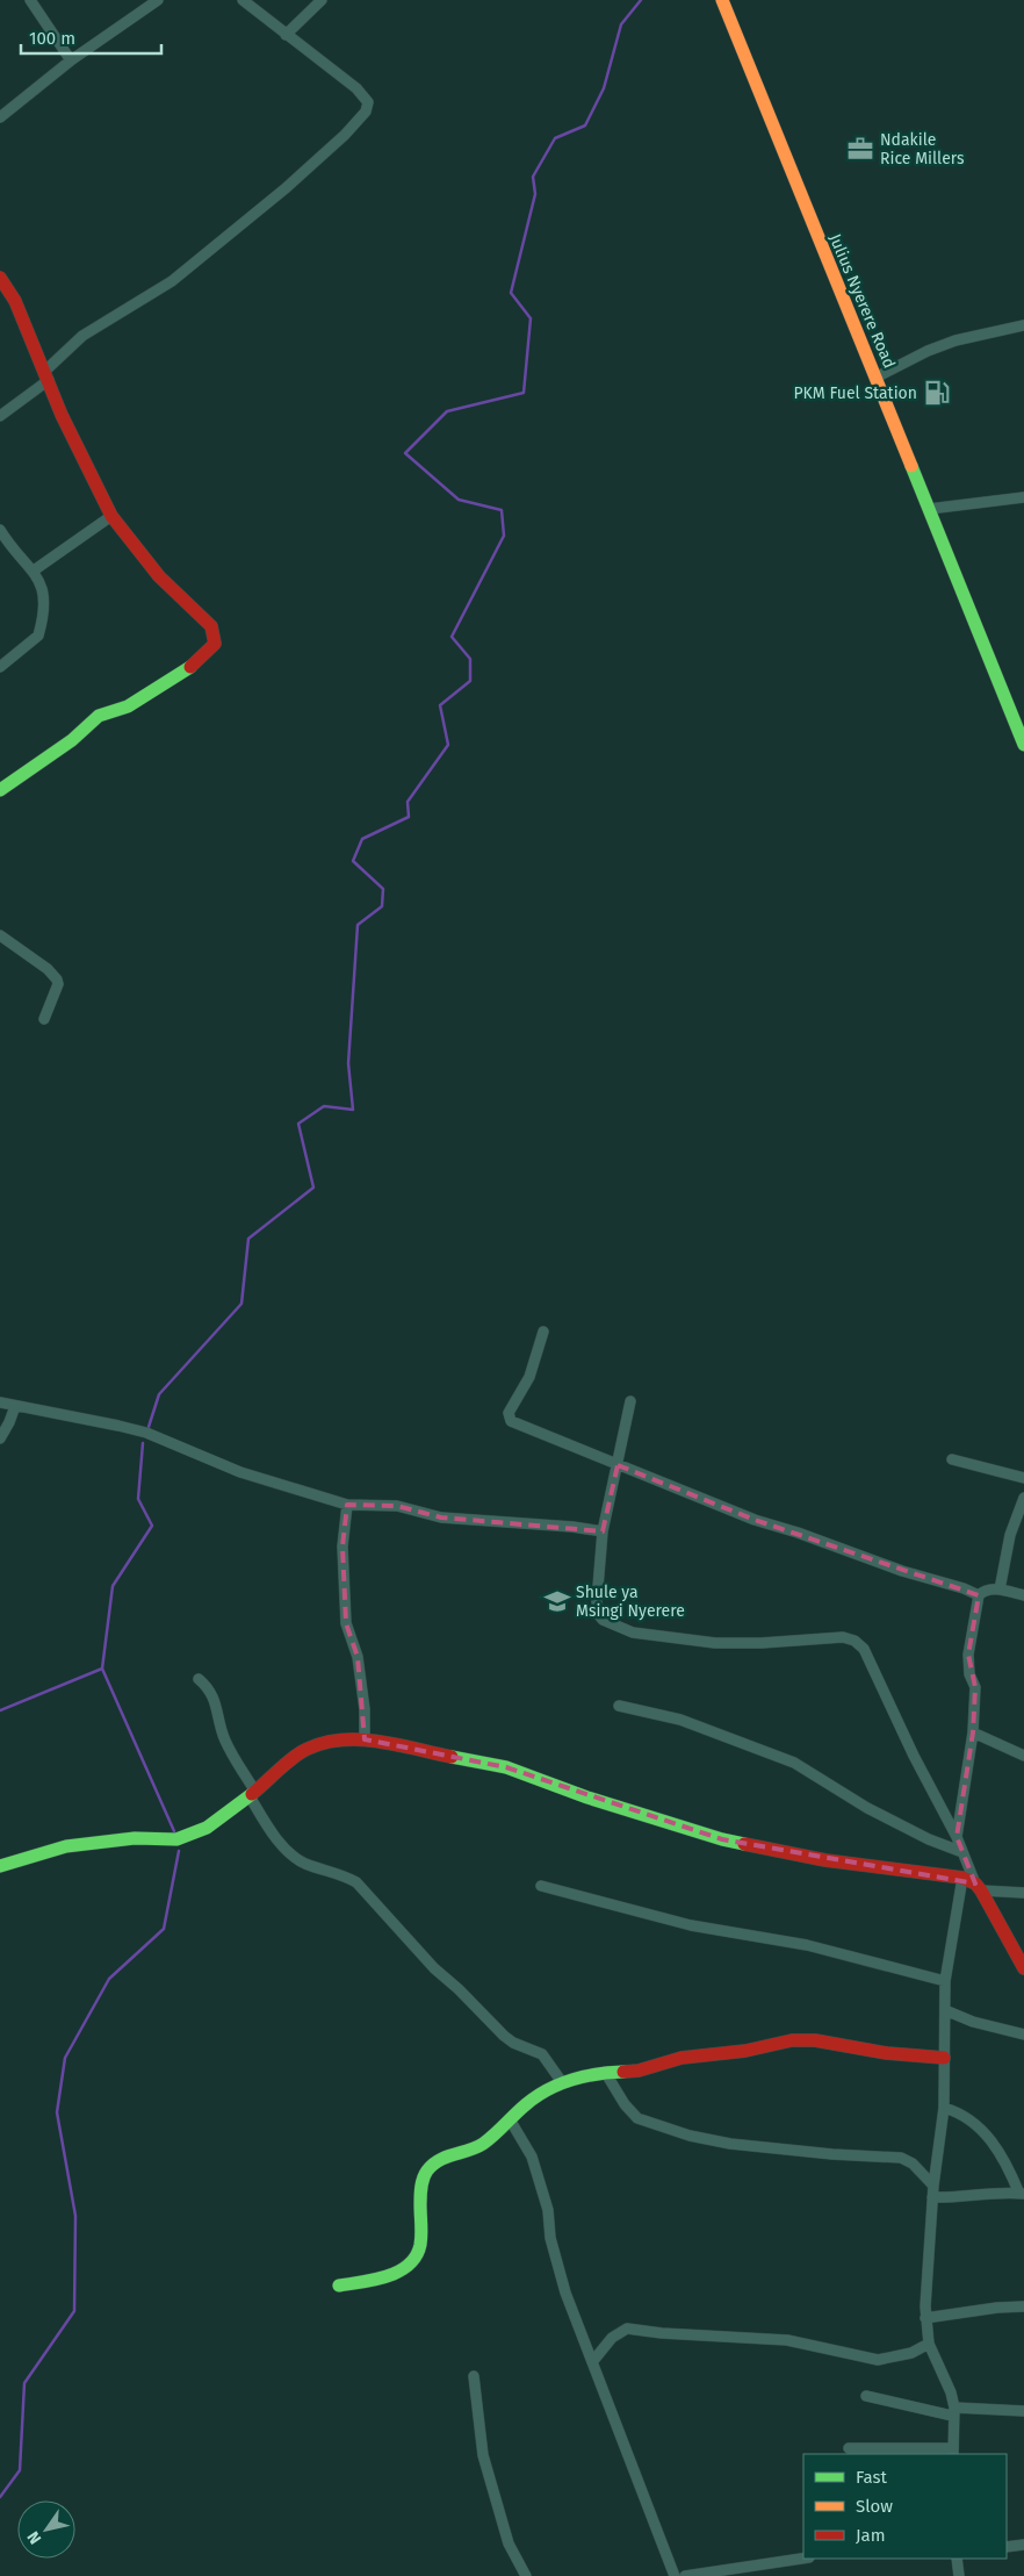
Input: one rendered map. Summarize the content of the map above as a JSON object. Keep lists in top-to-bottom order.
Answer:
{
  "streets": {
    "main road": ["Julius Nyerere Road"]
  },
  "places": {
    "office": ["Ndakile Rice Millers"],
    "fuel station": ["PKM Fuel Station"],
    "school or university": ["Shule ya Msingi Nyerere"]
  },
  "legend": ["Fast", "Slow", "Jam"],
  "scale_bar": "100 m",
  "north": "bottom left"
}
